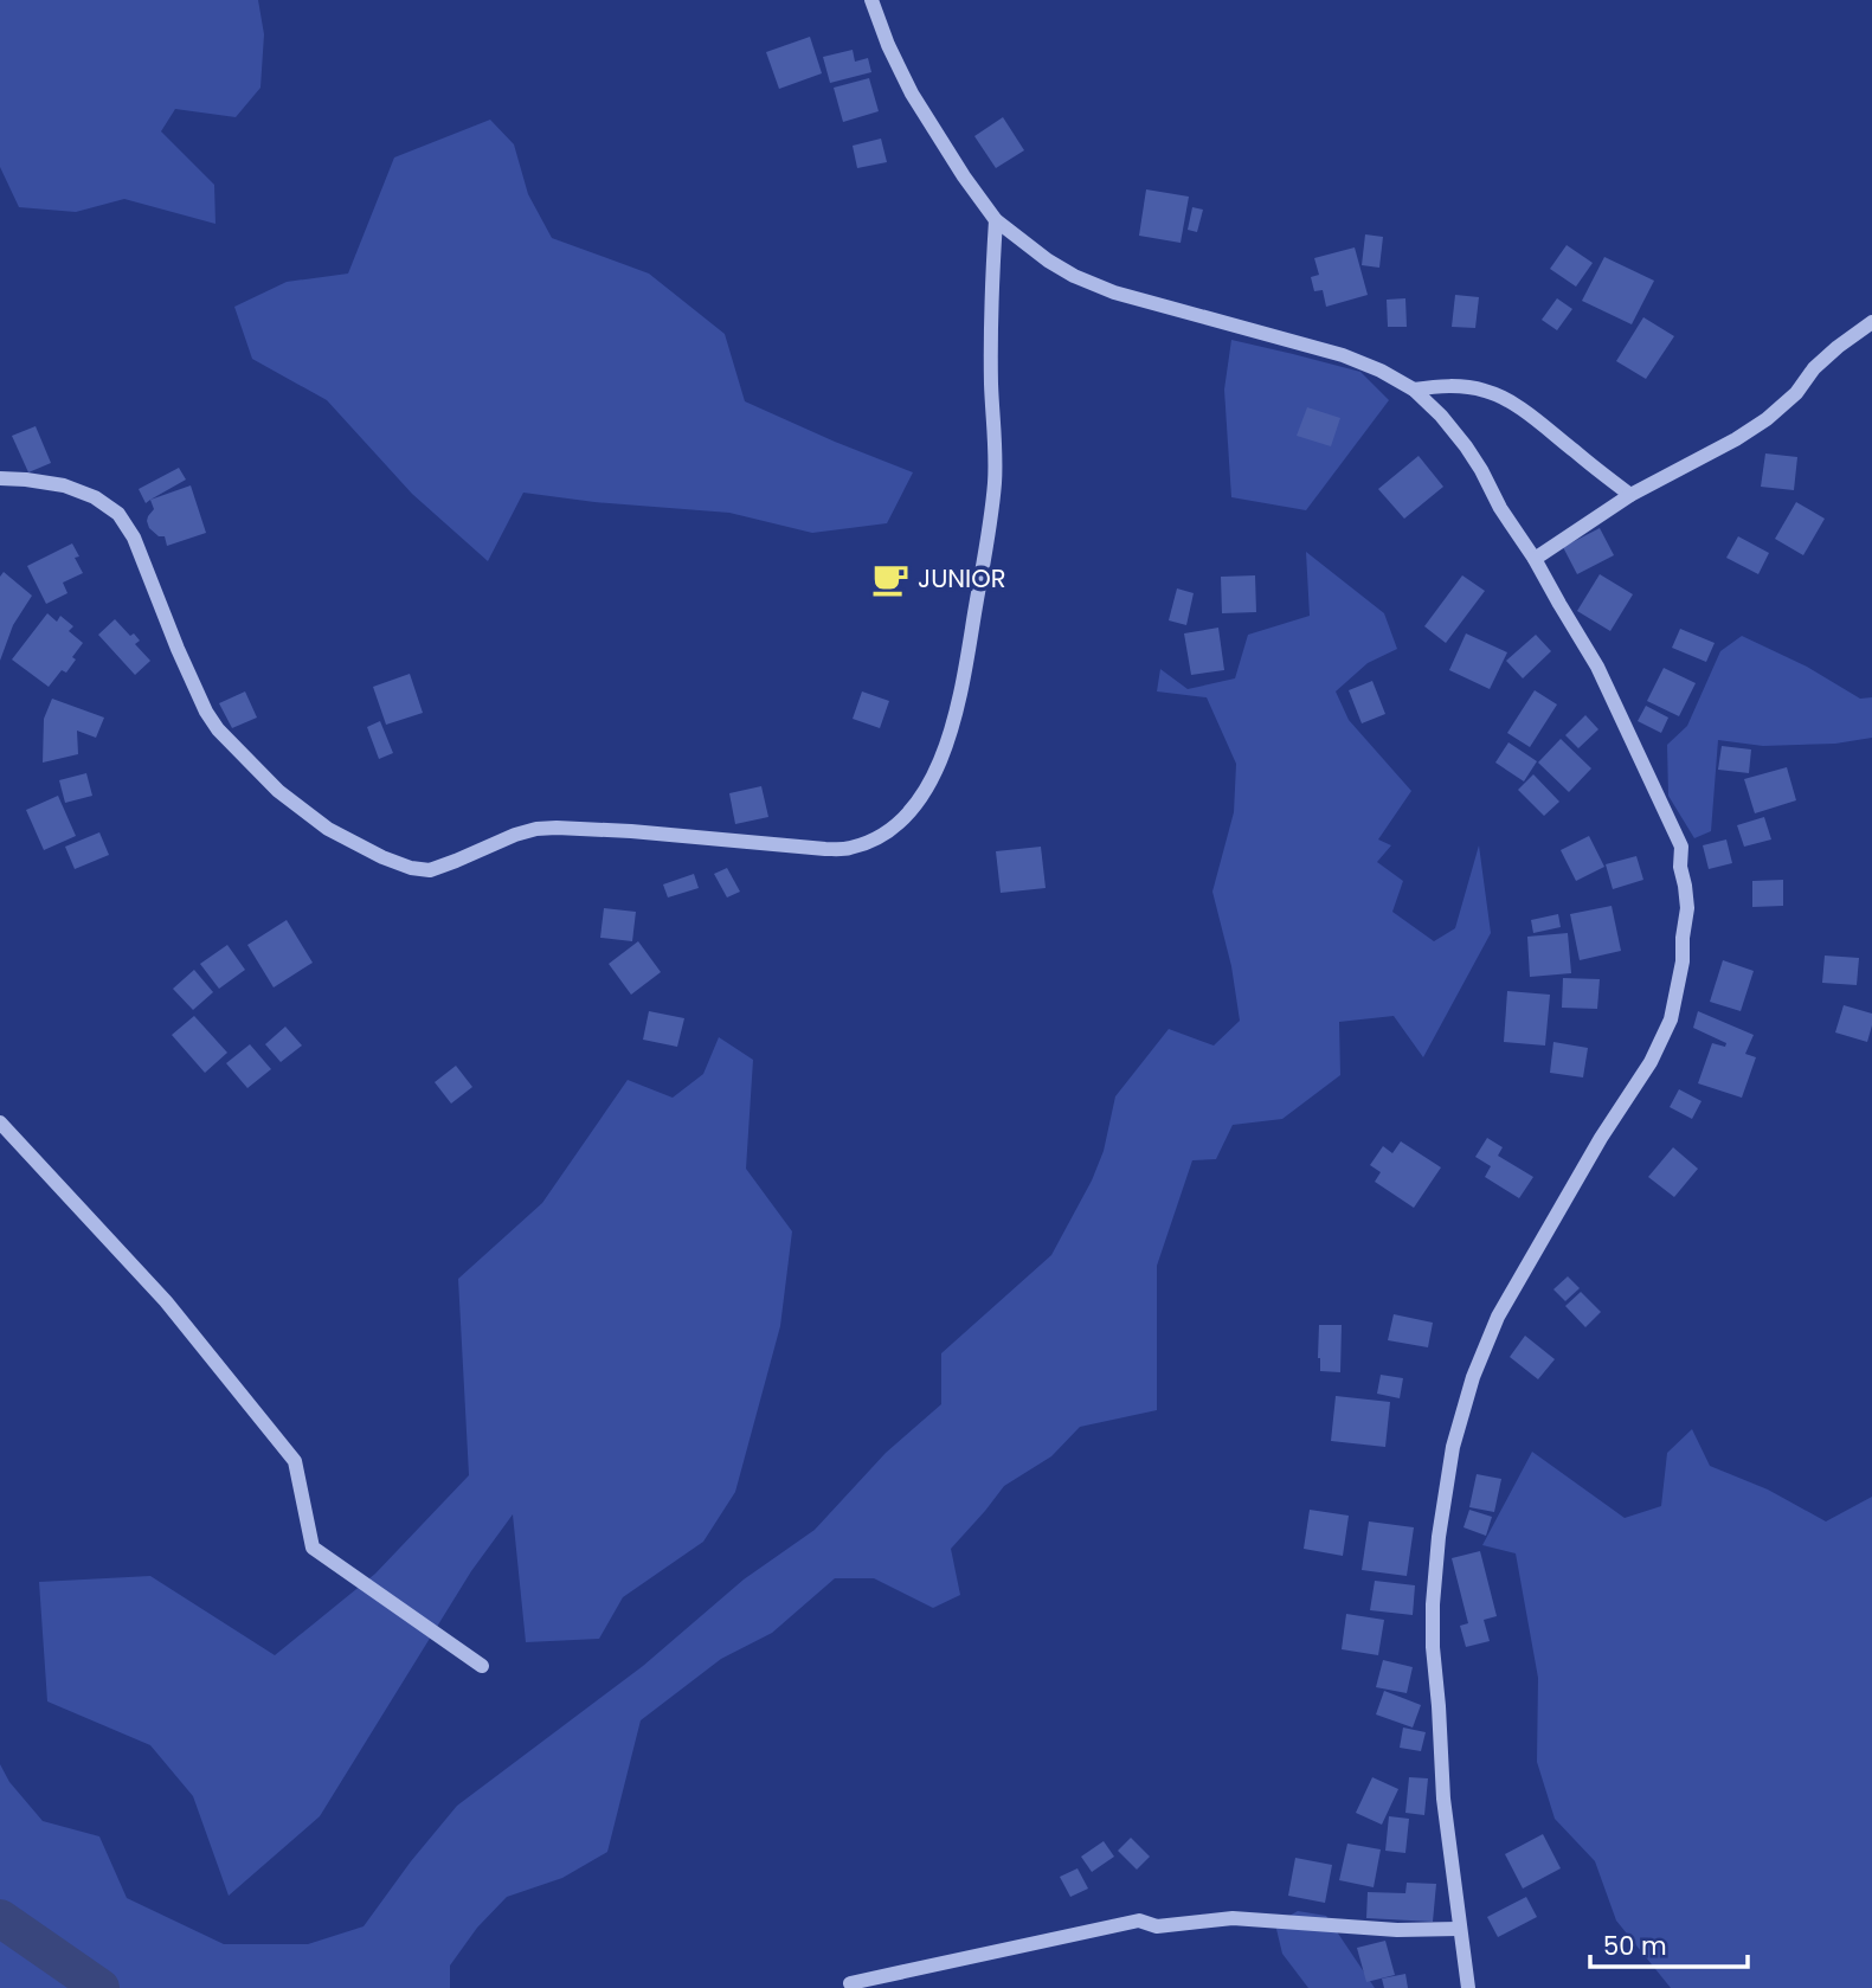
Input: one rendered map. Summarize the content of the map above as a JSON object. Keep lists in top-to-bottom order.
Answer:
{
  "places": {
    "cafe": ["JUNIOR"]
  },
  "scale_bar": "50 m"
}
